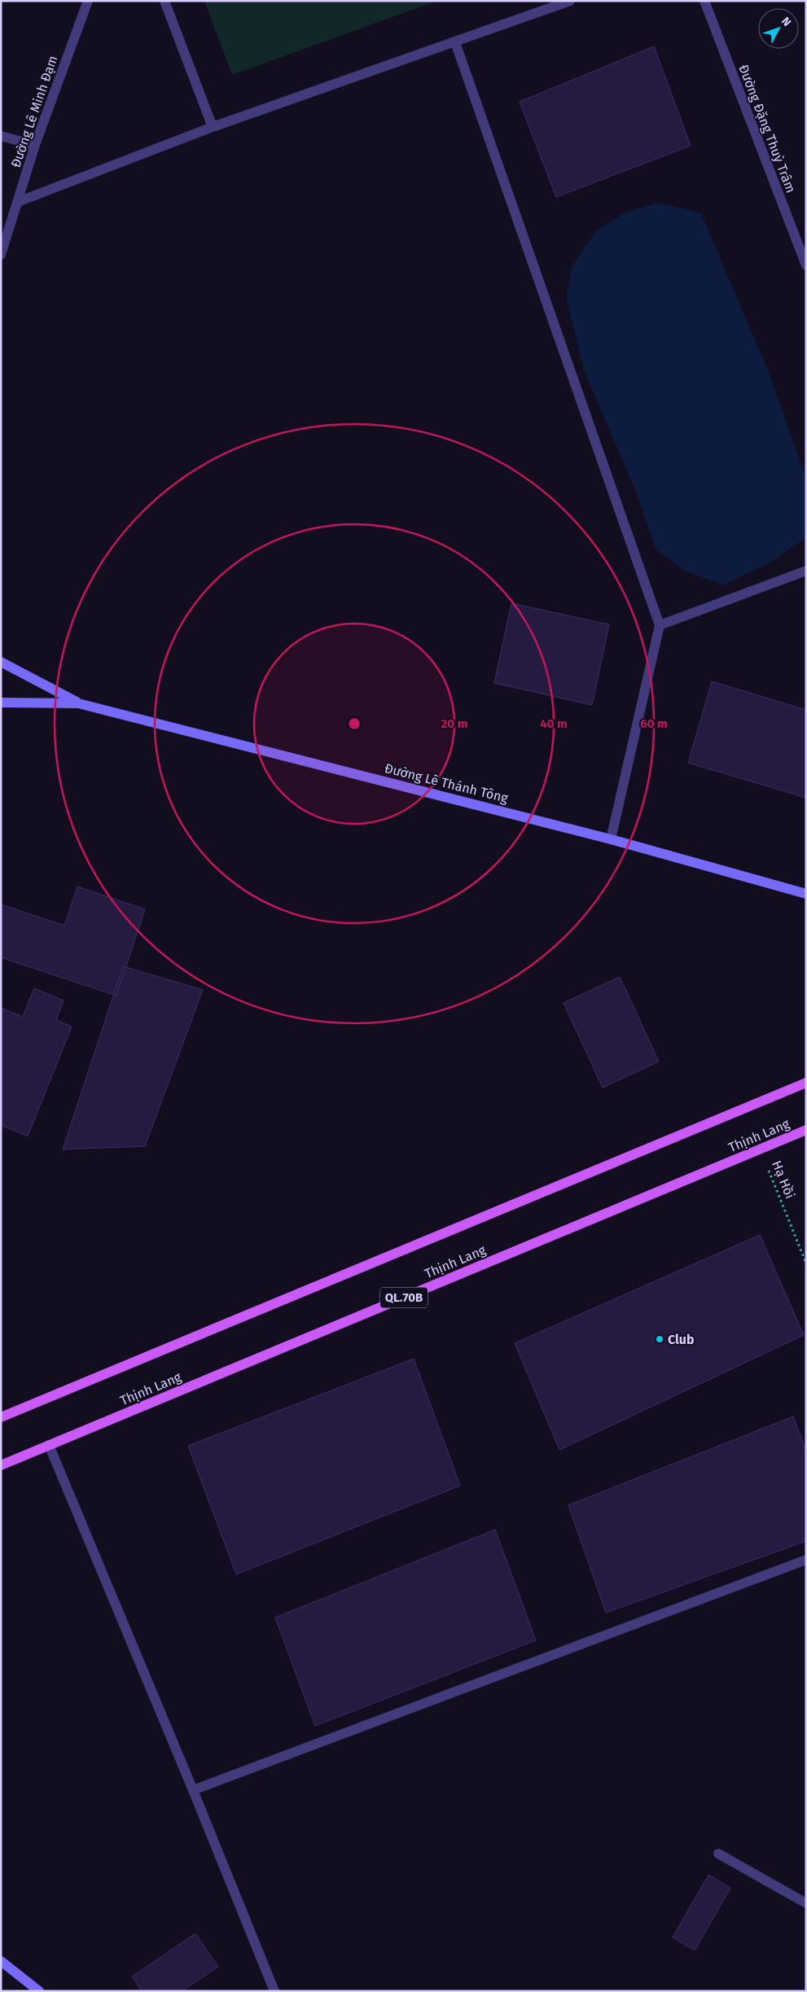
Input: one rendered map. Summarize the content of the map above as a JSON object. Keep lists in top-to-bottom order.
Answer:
{
  "streets": {
    "main road": ["Đường Lê Thánh Tông", "Thịnh Lang", "QL.70B"],
    "street": ["Đường Lê Minh Đạm", "Đường Đặng Thuỳ Trâm"],
    "path": ["Hạ Hồi"]
  },
  "crossings": [
    ["Thịnh Lang", "Hạ Hồi"]
  ],
  "places": ["Club"],
  "north": "top right",
  "rings": ["20 m", "40 m", "60 m"]
}
